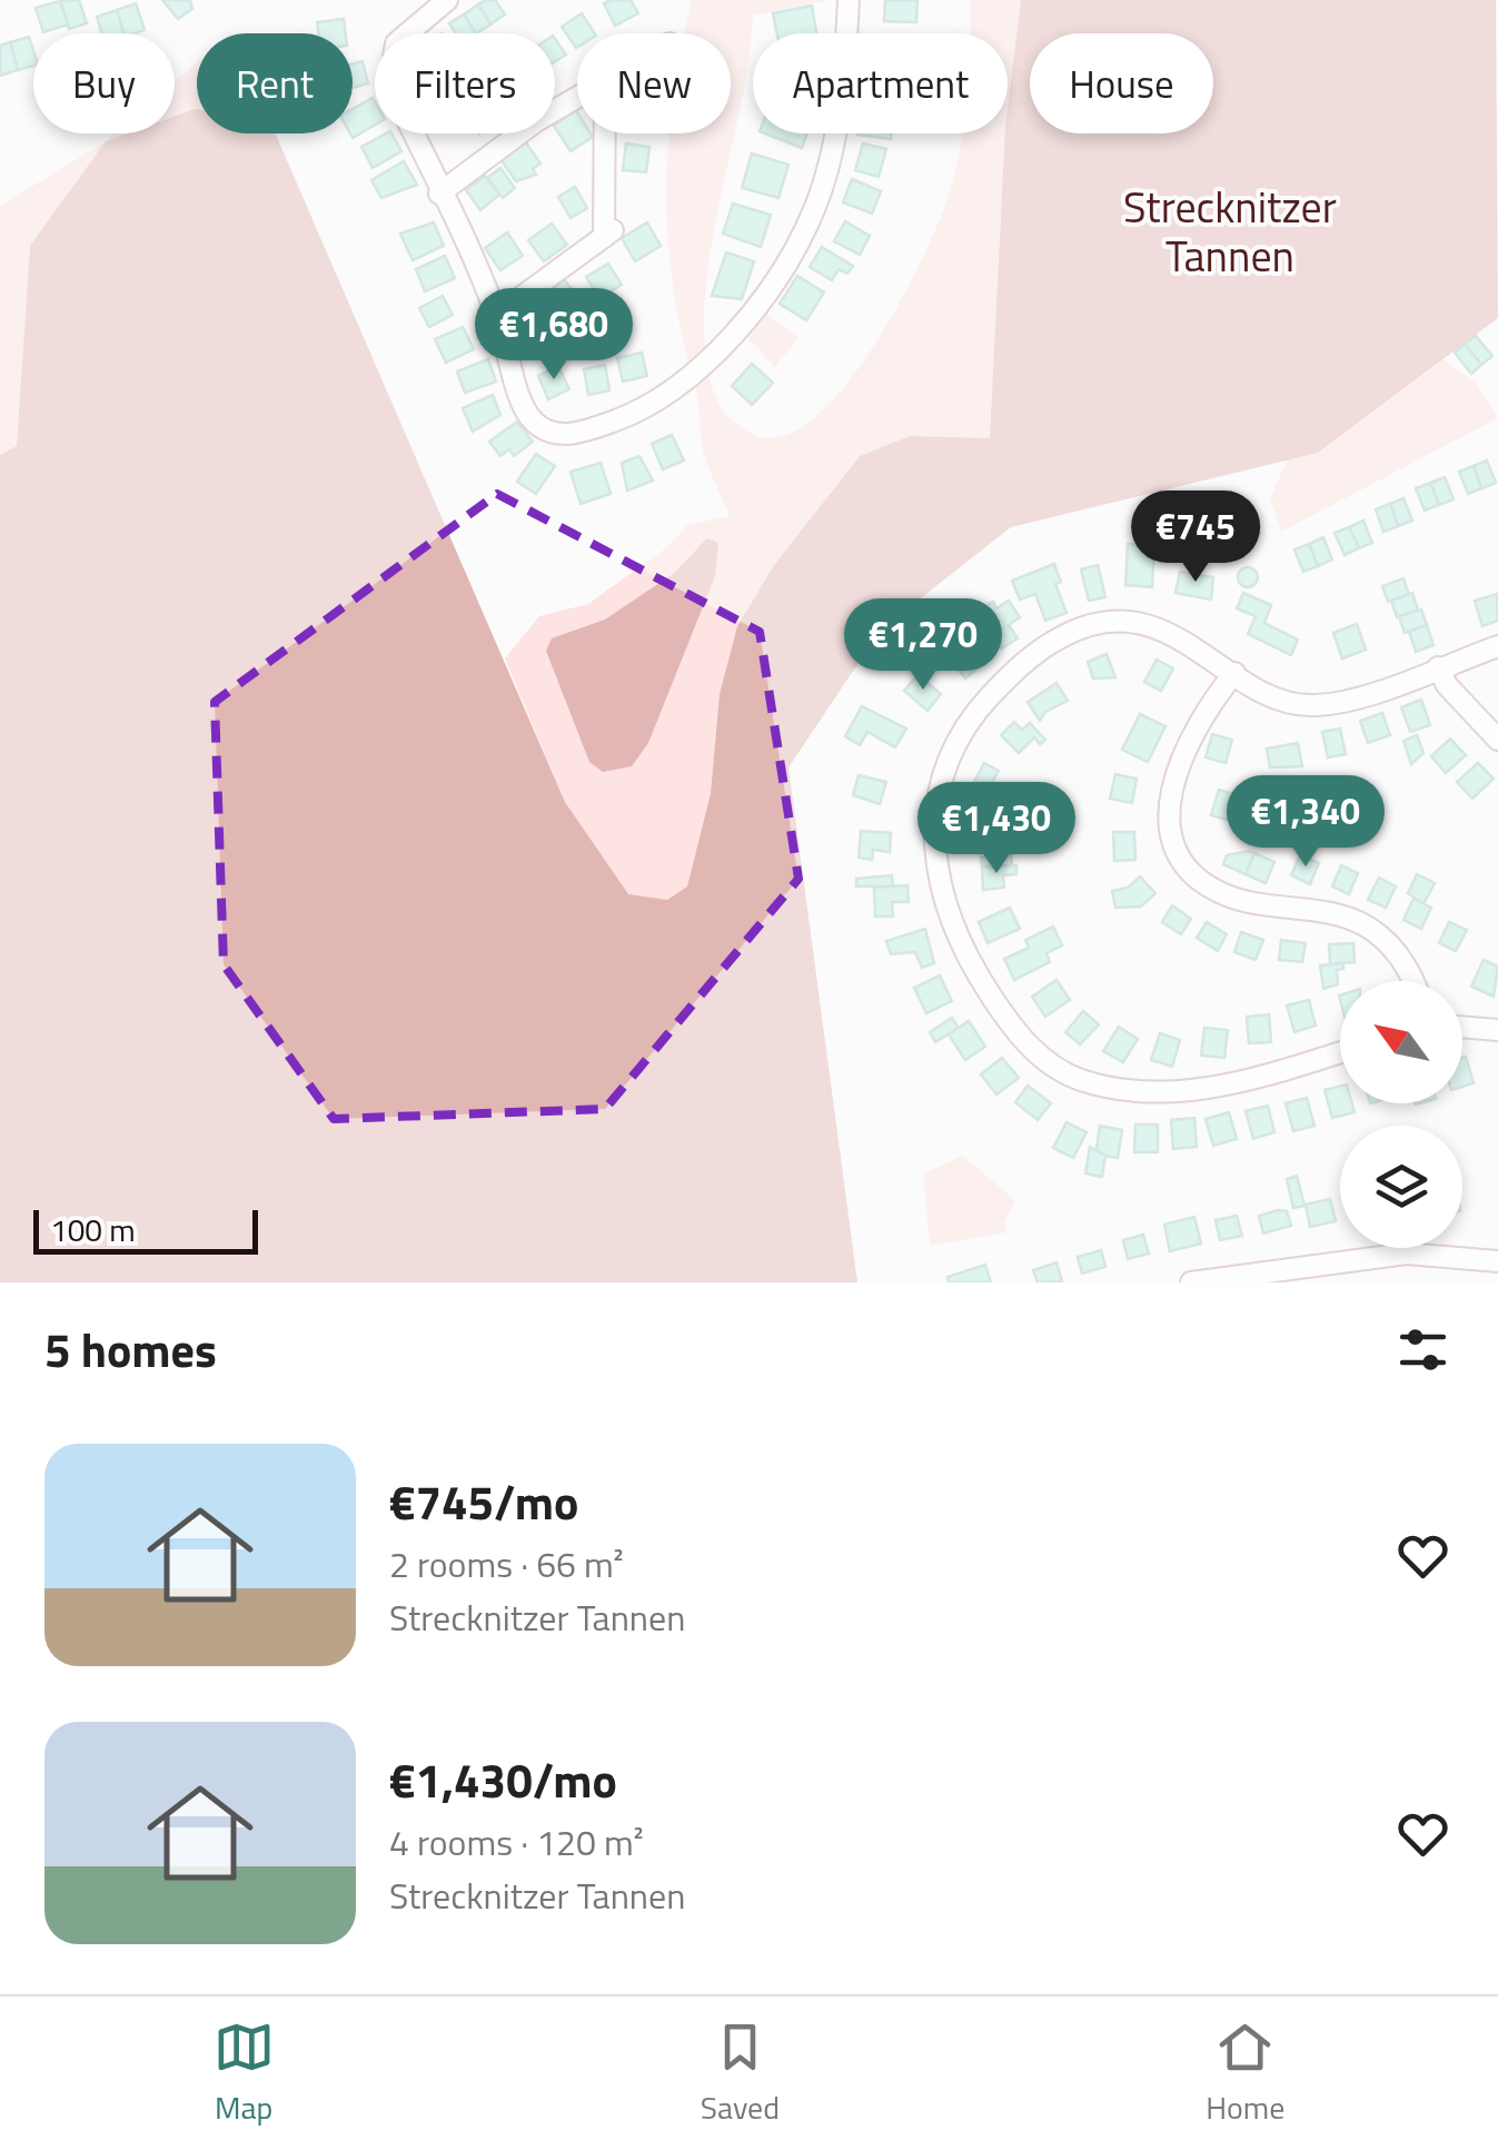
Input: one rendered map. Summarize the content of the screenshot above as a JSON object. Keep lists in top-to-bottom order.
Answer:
{
  "parks": ["Strecknitzer Tannen"],
  "scale_bar": "100 m",
  "north": "top left",
  "page": {
    "chip": [
      "Buy",
      "Rent",
      "Filters",
      "New",
      "Apartment",
      "House"
    ],
    "price": [
      "€1,680",
      "€745",
      "€1,270",
      "€1,340",
      "€1,430"
    ],
    "scale": "100 m",
    "heading": "5 homes",
    "list": [
      {
        "name": "€745/mo",
        "note": "2 rooms · 66 m² · Strecknitzer Tannen"
      },
      {
        "name": "€1,430/mo",
        "note": "4 rooms · 120 m² · Strecknitzer Tannen"
      }
    ],
    "tabs": ["Map", "Saved", "Home"]
  }
}
